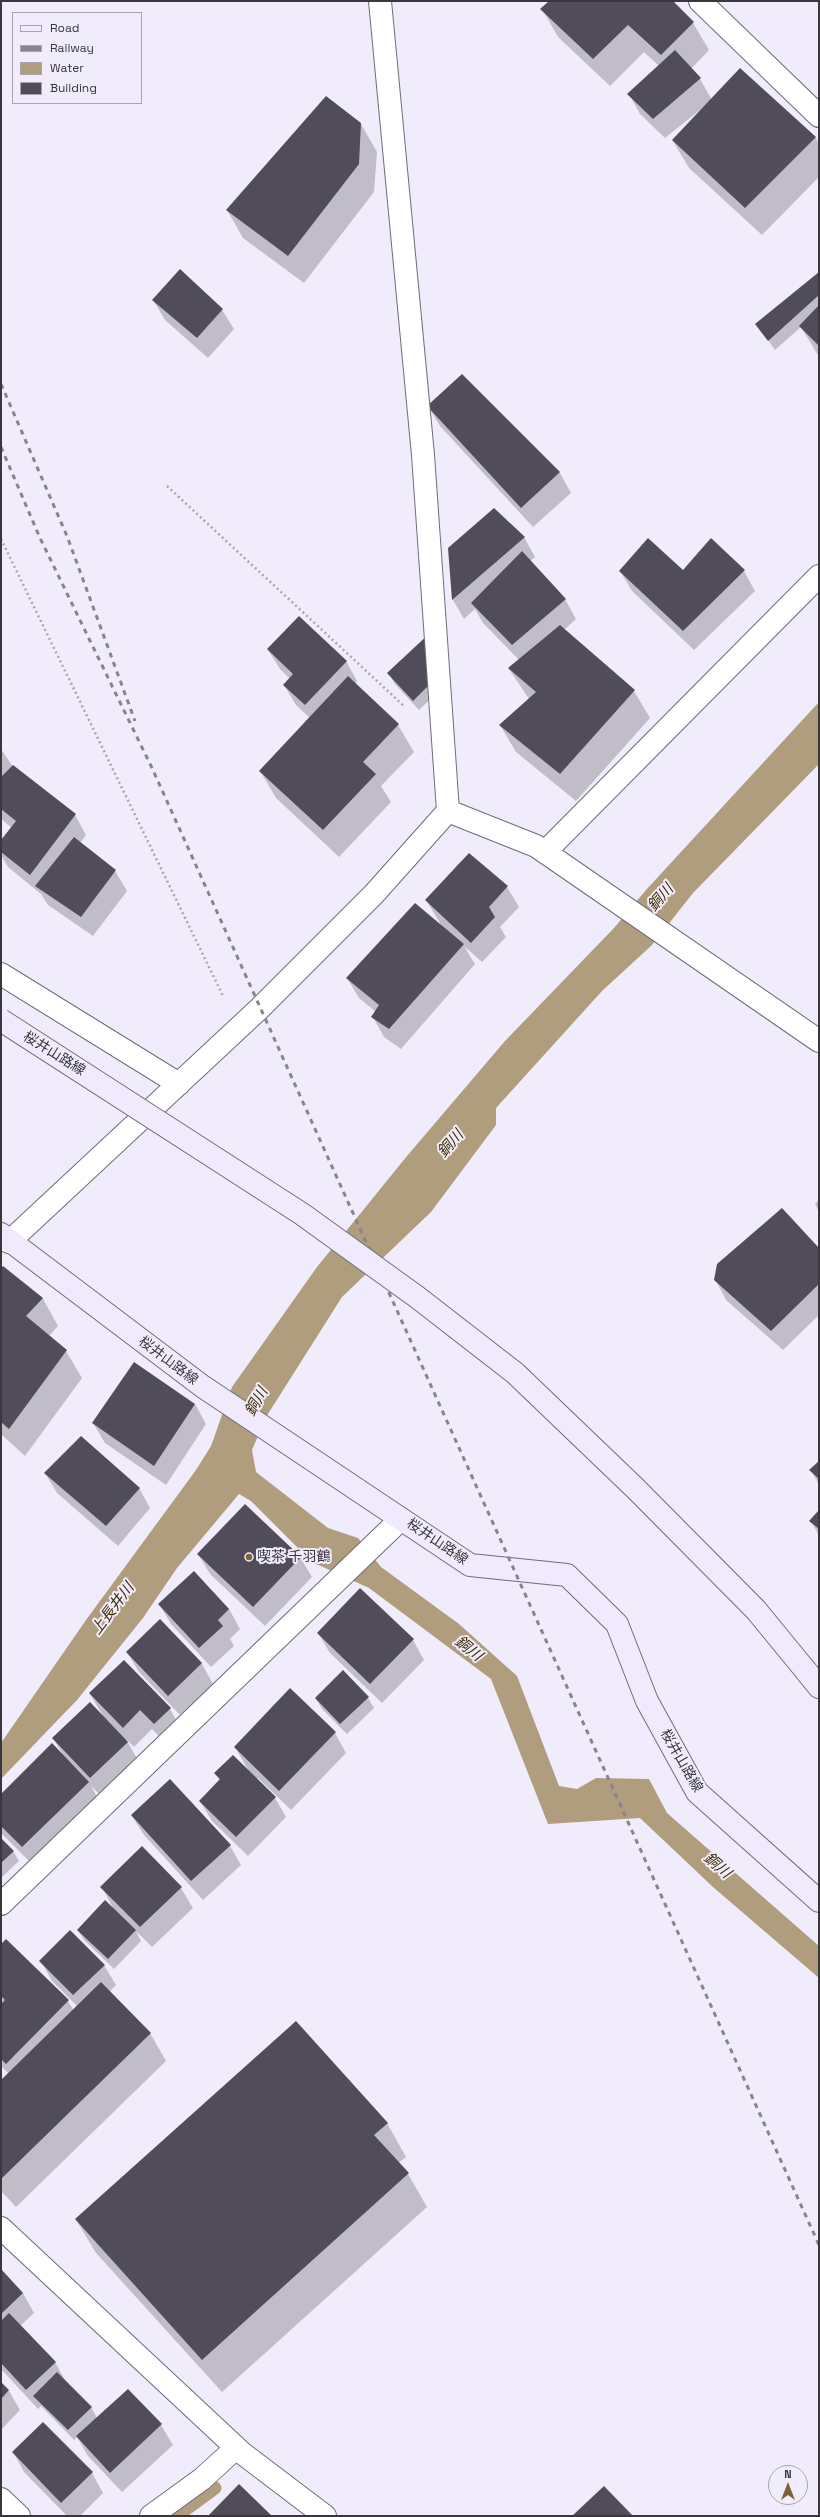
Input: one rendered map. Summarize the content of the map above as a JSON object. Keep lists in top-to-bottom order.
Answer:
{
  "streets": {
    "main road": ["桜井山路線"]
  },
  "water": ["銅川", "上長井川"],
  "places": ["喫茶 千羽鶴"],
  "legend": [
    "Road",
    "Railway",
    "Water",
    "Building"
  ],
  "north": "top"
}
